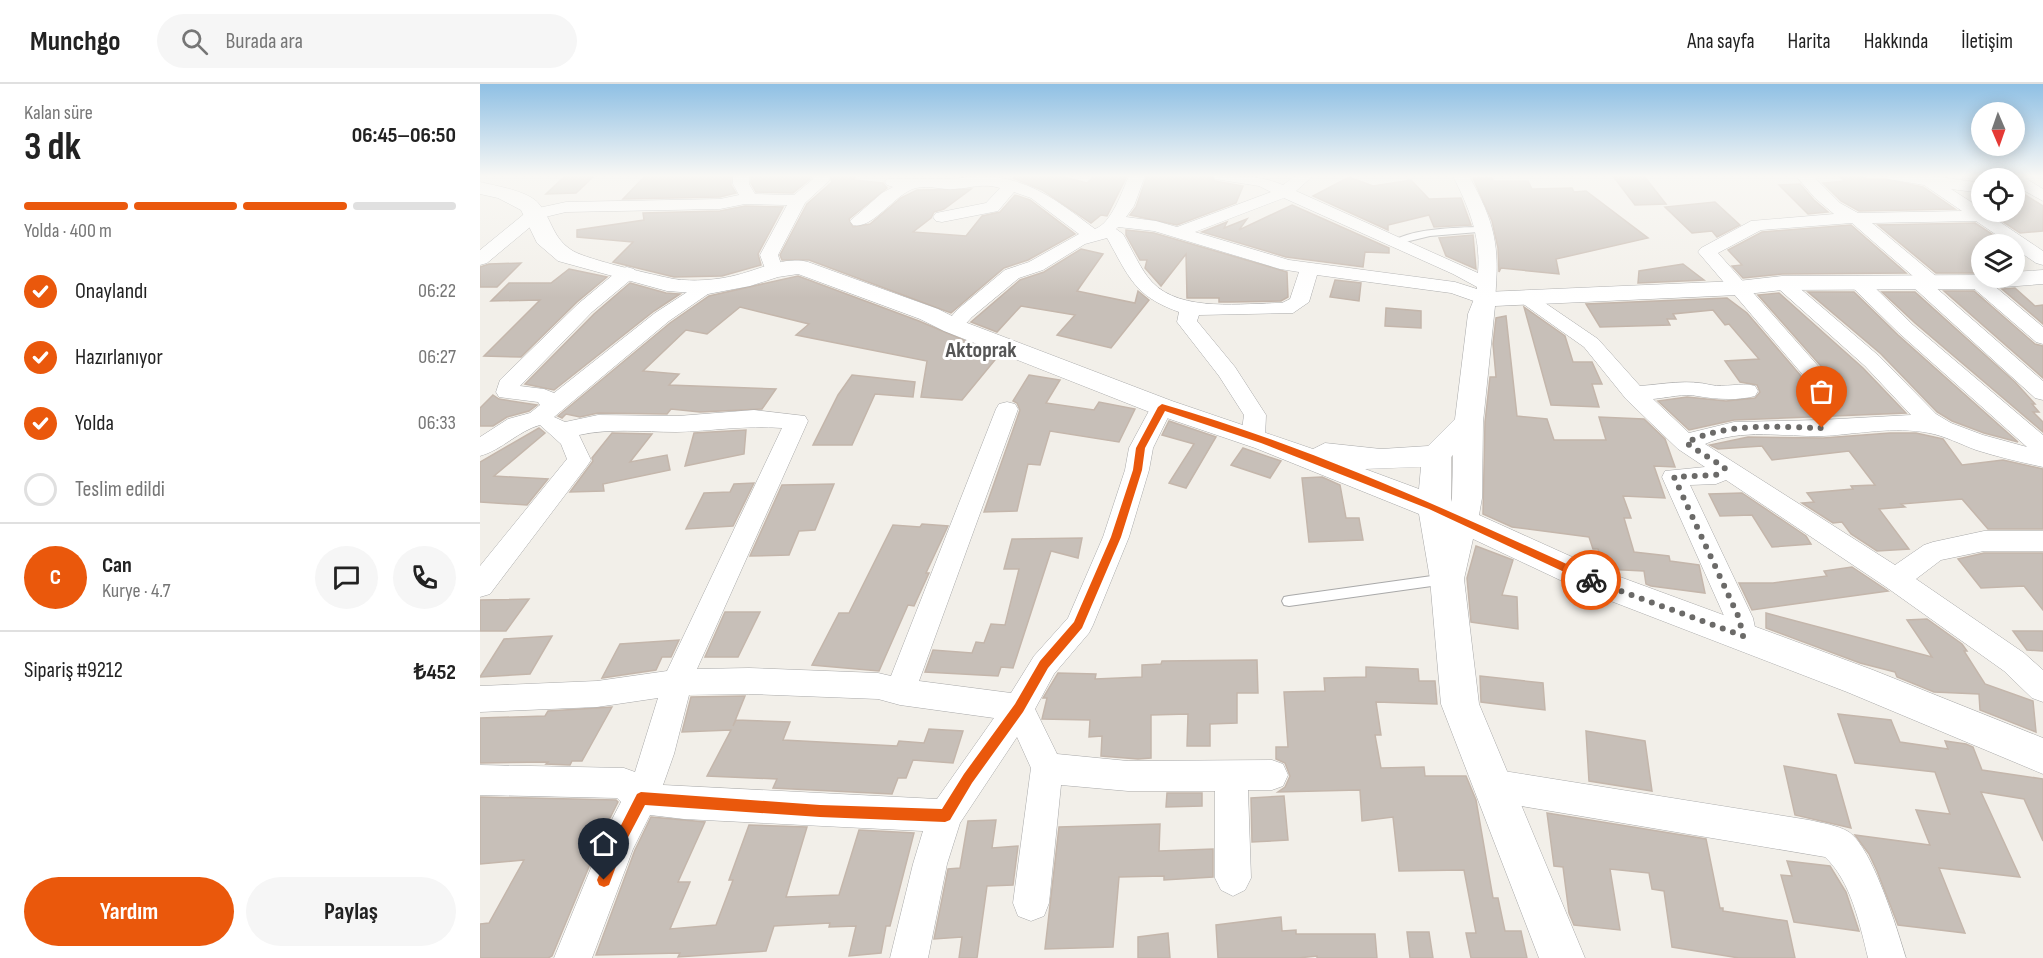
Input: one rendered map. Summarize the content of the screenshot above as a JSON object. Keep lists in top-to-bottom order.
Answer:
{
  "districts": ["Aktoprak"],
  "north": "bottom",
  "page": {
    "header": "Munchgo",
    "search": "Burada ara",
    "nav": [
      "Ana sayfa",
      "Harita",
      "Hakkında",
      "İletişim"
    ],
    "heading": ["3 dk", "Kalan süre", "06:45–06:50"],
    "panel": [
      "Can",
      "Kurye · 4.7",
      "Sipariş #9212",
      "₺452"
    ],
    "bar": "Yolda · 400 m",
    "list": [
      ["Onaylandı", "06:22"],
      ["Hazırlanıyor", "06:27"],
      ["Yolda", "06:33"],
      "Teslim edildi"
    ],
    "round": "C",
    "buttons": ["Yardım", "Paylaş"]
  }
}
